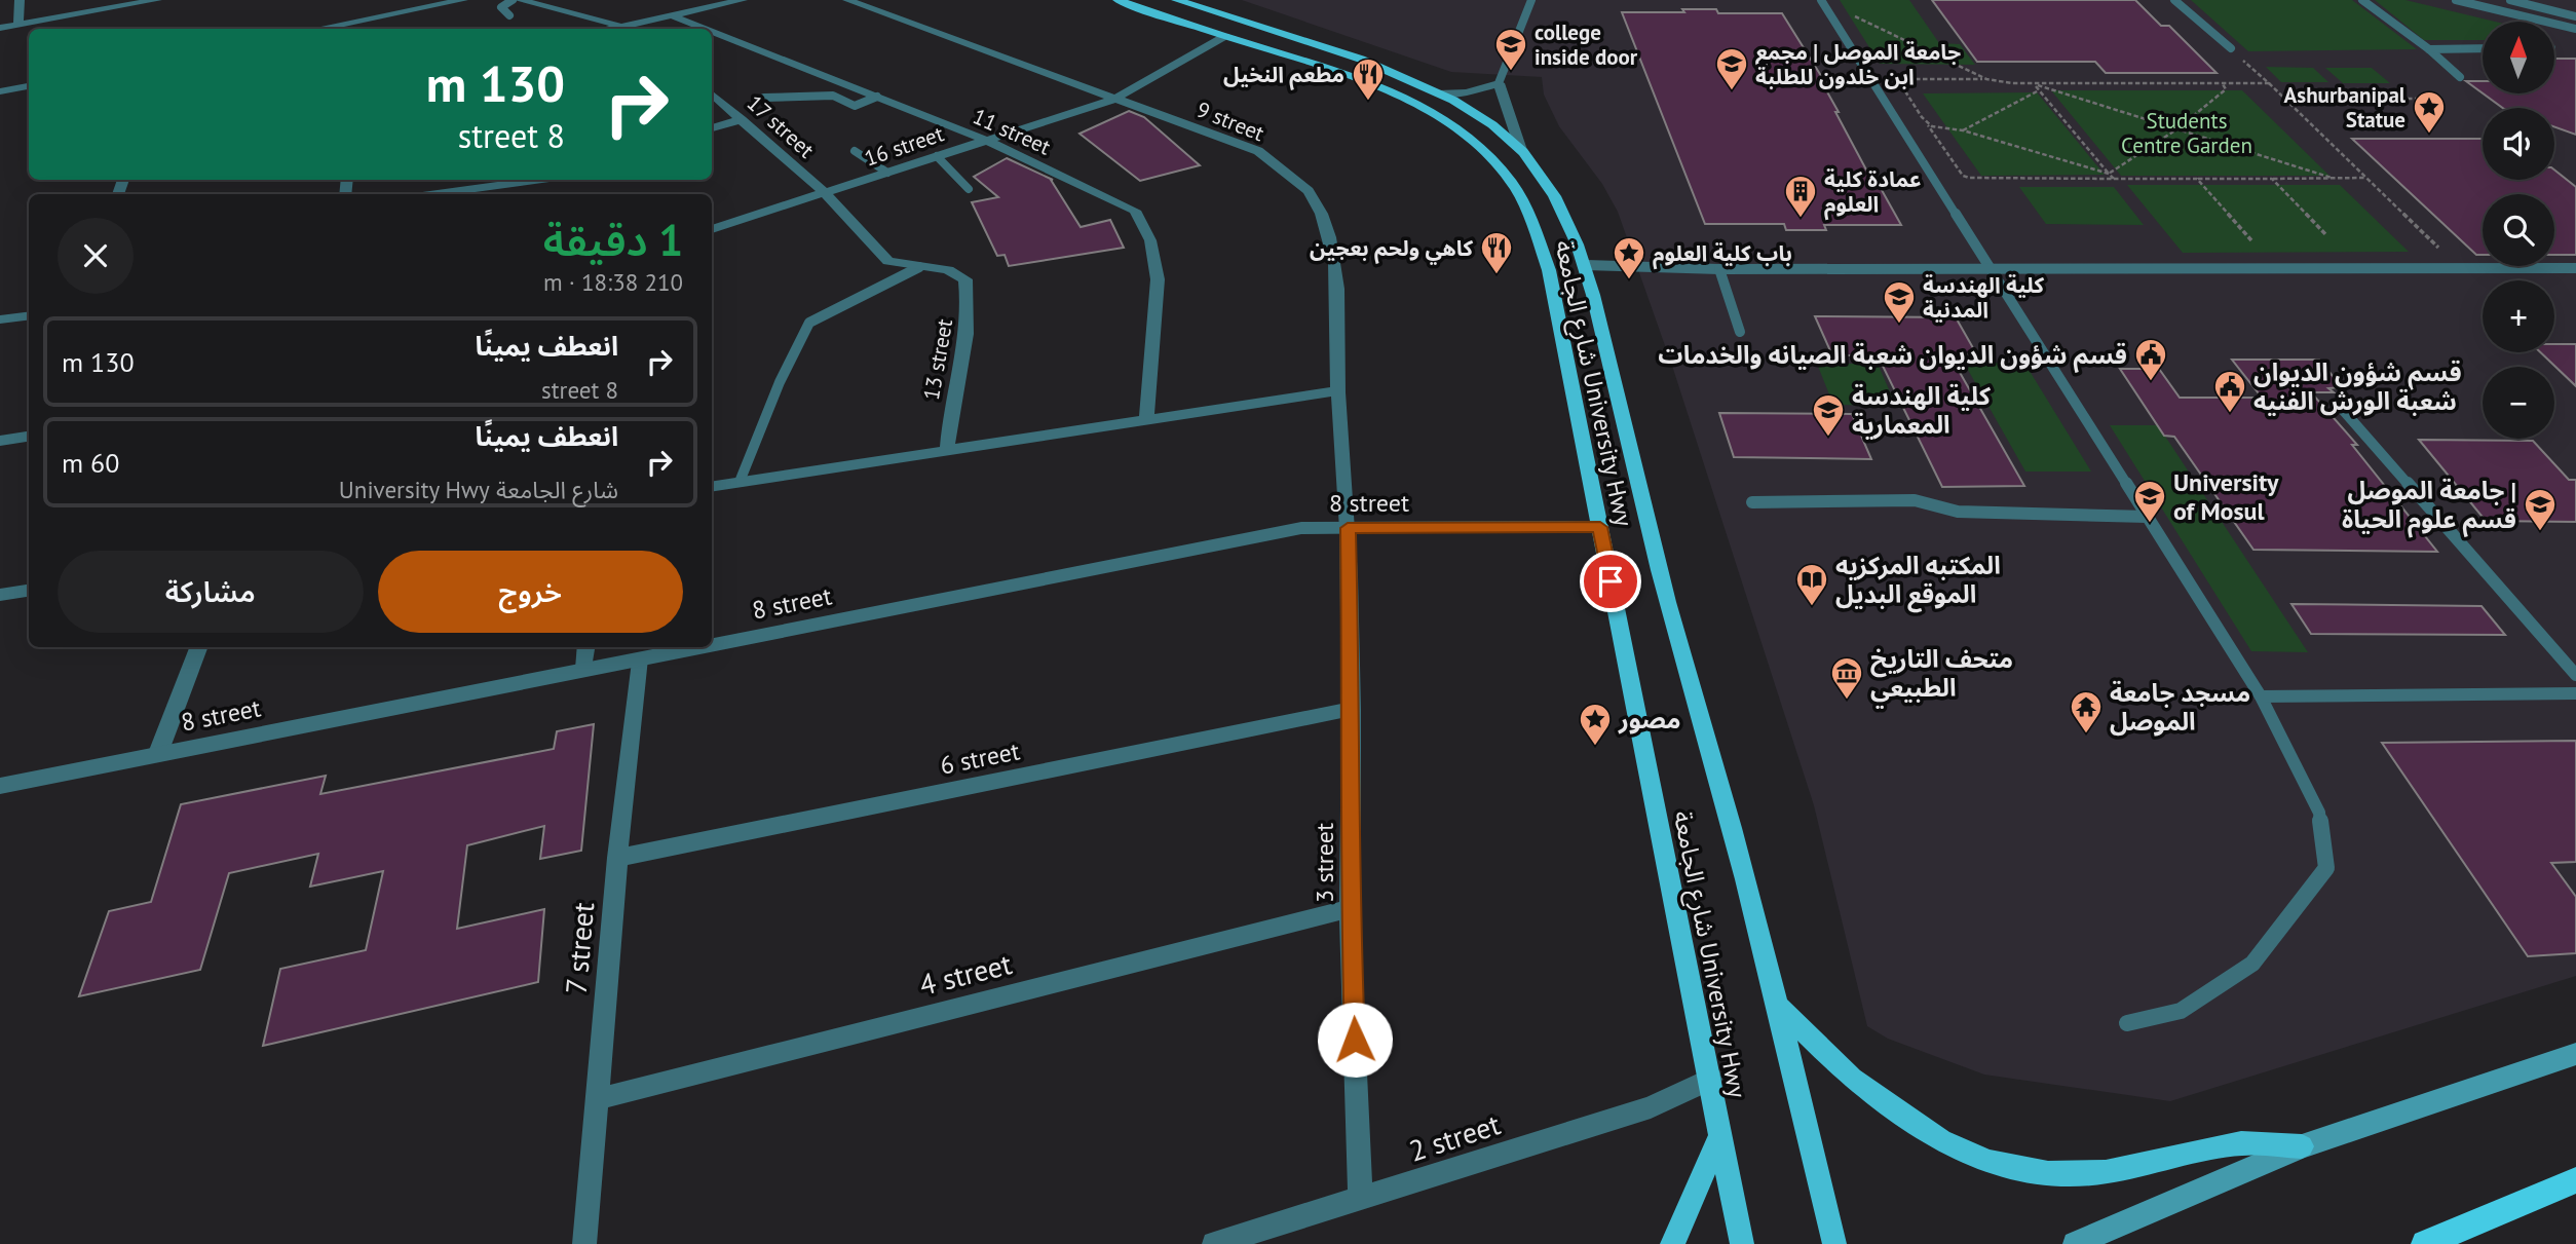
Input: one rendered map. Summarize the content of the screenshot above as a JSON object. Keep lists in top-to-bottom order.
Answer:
{
  "streets": {
    "main road": ["شارع الجامعة University Hwy"],
    "street": [
      "9 street",
      "17 street",
      "11 street",
      "16 street",
      "13 street",
      "8 street",
      "6 street",
      "3 street",
      "7 street",
      "4 street",
      "2 street"
    ]
  },
  "crossings": [
    ["9 street", "16 street"],
    ["9 street", "8 street"],
    ["9 street", "3 street"],
    ["17 street", "16 street"],
    ["17 street", "13 street"],
    ["11 street", "16 street"],
    ["16 street", "13 street"],
    ["16 street", "شارع الجامعة University Hwy"],
    ["شارع الجامعة University Hwy", "8 street"],
    ["شارع الجامعة University Hwy", "2 street"],
    ["8 street", "3 street"],
    ["8 street", "7 street"],
    ["6 street", "3 street"],
    ["6 street", "7 street"],
    ["3 street", "4 street"],
    ["3 street", "2 street"],
    ["7 street", "4 street"]
  ],
  "parks": ["Students Centre Garden"],
  "places": {
    "school or university": [
      "college inside door",
      "جامعة الموصل | مجمع ابن خلدون للطلبة",
      "كلية الهندسة المدنية",
      "كلية الهندسة المعمارية",
      "University of Mosul",
      "جامعة الموصل | قسم علوم الحياة"
    ],
    "restaurant": ["مطعم النخيل", "كاهي ولحم بعجين"],
    "place": ["Ashurbanipal Statue", "باب كلية العلوم", "مصور"],
    "building": ["عمادة كلية العلوم"],
    "public building": ["قسم شؤون الديوان شعبة الصيانه والخدمات", "قسم شؤون الديوان شعبة الورش الفنيه"],
    "library": ["المكتبه المركزيه الموقع البديل"],
    "museum": ["متحف التاريخ الطبيعي"],
    "temple": ["مسجد جامعة الموصل"]
  },
  "north": "top",
  "page": {
    "map_buttons": ["+", "−"],
    "turn": ["130 m", "8 street"],
    "heading": ["1 دقيقة", "210 m · 18:38"],
    "list": [
      {
        "name": "انعطف يمينًا",
        "note": "8 street",
        "value": "130 m"
      },
      {
        "name": "انعطف يمينًا",
        "note": "شارع الجامعة University Hwy",
        "value": "60 m"
      }
    ],
    "buttons": ["خروج", "مشاركة"]
  }
}
